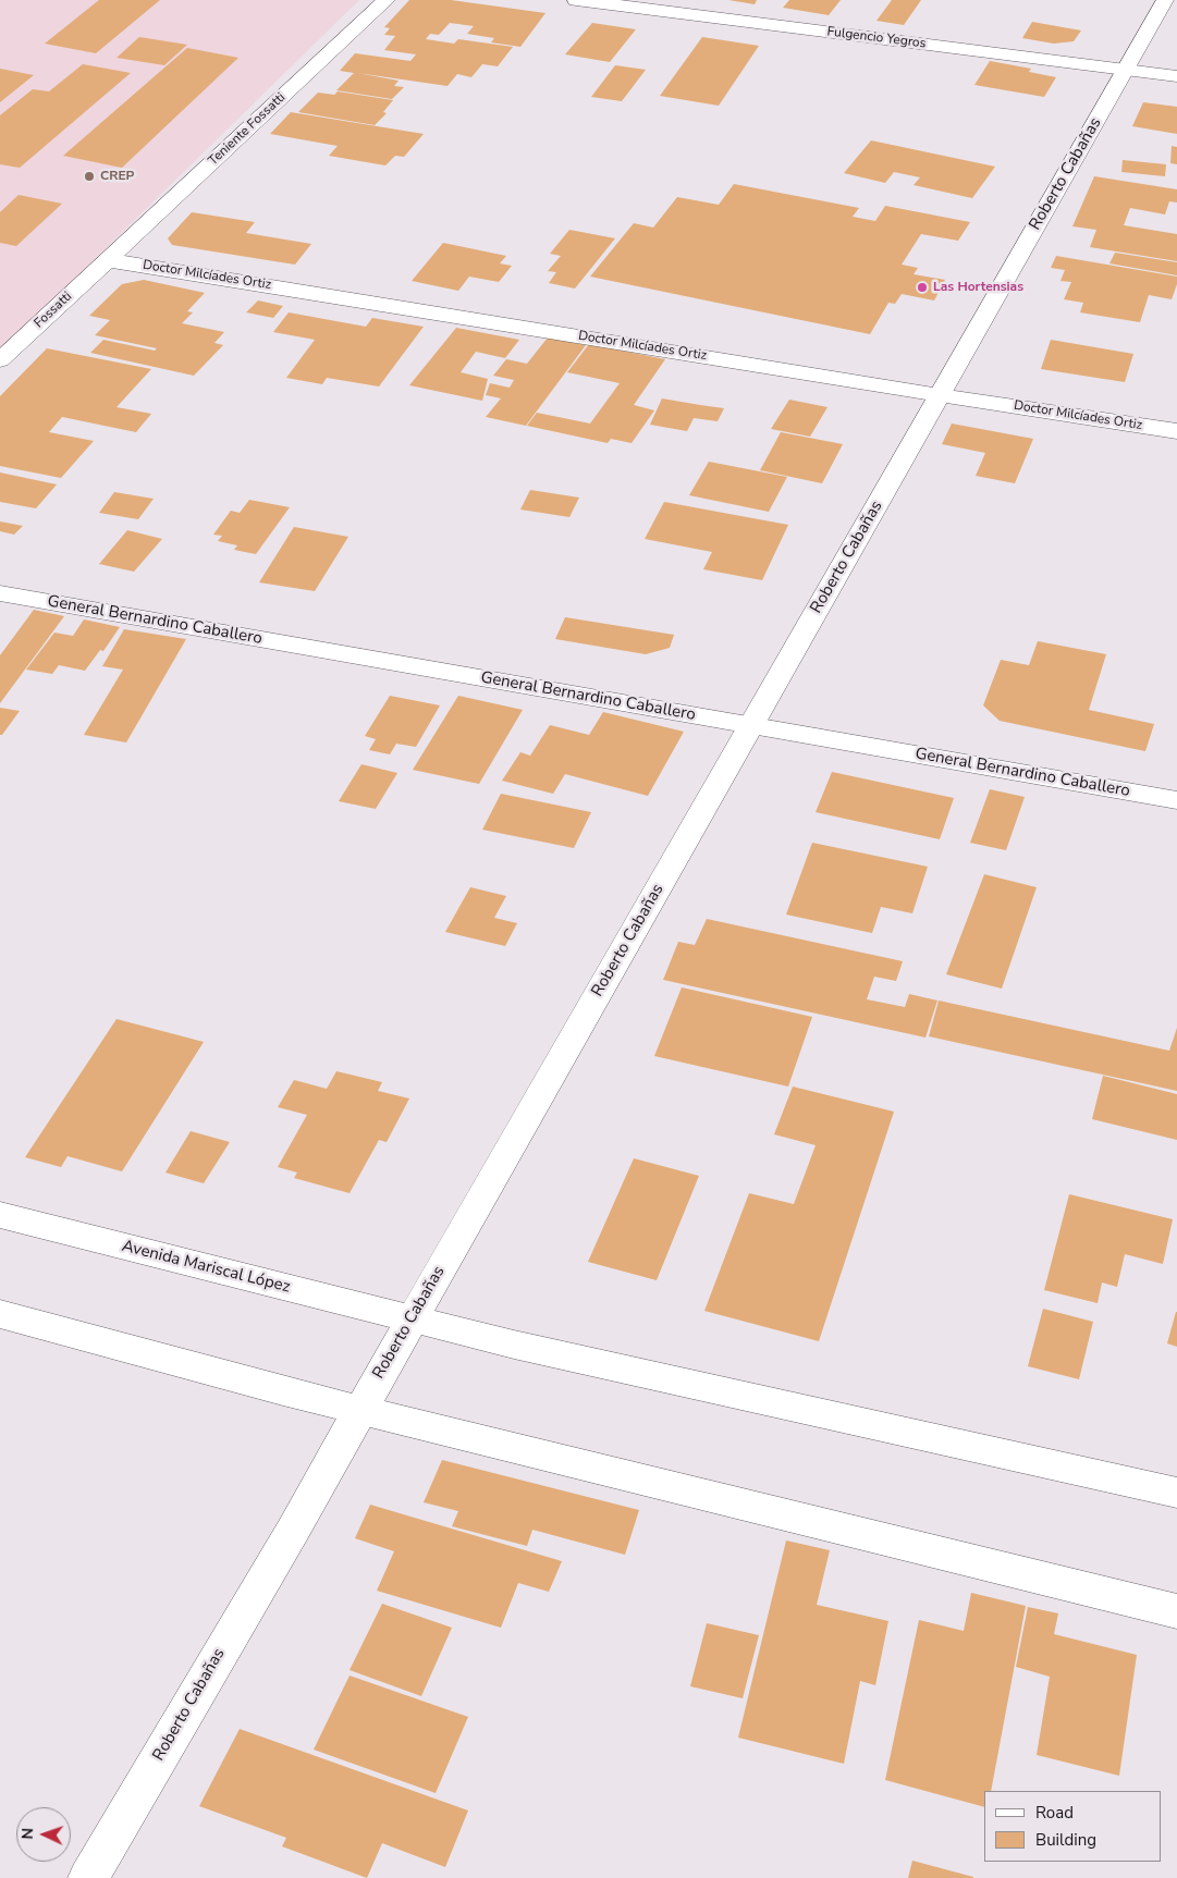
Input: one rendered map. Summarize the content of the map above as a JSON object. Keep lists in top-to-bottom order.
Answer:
{
  "streets": {
    "street": [
      "Fulgencio Yegros",
      "Teniente Fossatti",
      "Roberto Cabañas",
      "Doctor Milcíades Ortiz",
      "Fossatti",
      "General Bernardino Caballero",
      "Avenida Mariscal López"
    ]
  },
  "crossings": [
    ["Fulgencio Yegros", "Roberto Cabañas"],
    ["Teniente Fossatti", "Doctor Milcíades Ortiz"],
    ["Teniente Fossatti", "Fossatti"],
    ["Roberto Cabañas", "Doctor Milcíades Ortiz"],
    ["Roberto Cabañas", "General Bernardino Caballero"],
    ["Roberto Cabañas", "Avenida Mariscal López"],
    ["Doctor Milcíades Ortiz", "Fossatti"]
  ],
  "places": ["CREP", "Las Hortensias"],
  "legend": ["Road", "Building"],
  "north": "left"
}
